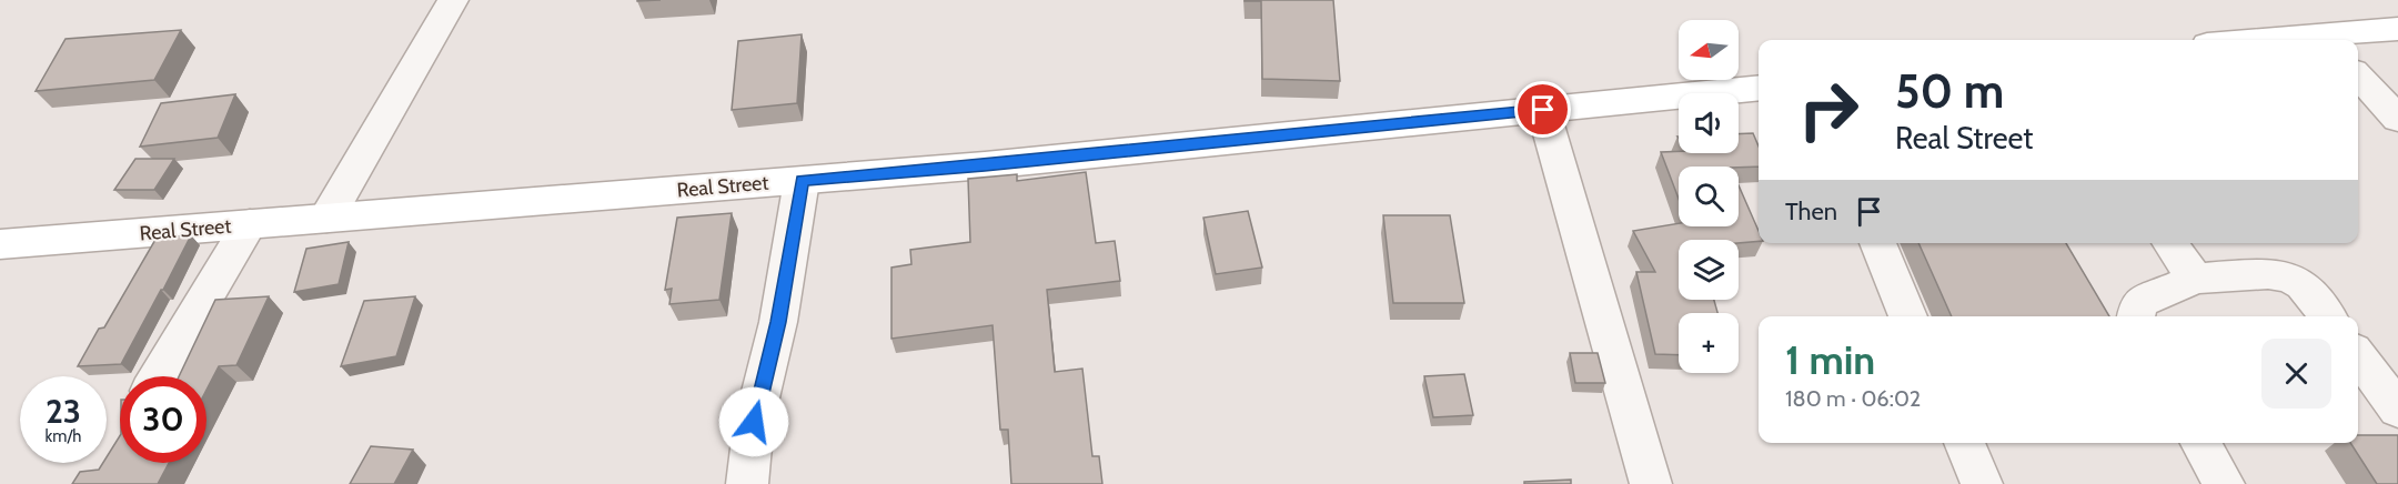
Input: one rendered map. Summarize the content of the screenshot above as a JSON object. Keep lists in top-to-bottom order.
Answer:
{
  "streets": {
    "main road": ["Real Street"]
  },
  "north": "left",
  "page": {
    "map_buttons": "+",
    "turn": ["50 m", "Real Street"],
    "then": "Then",
    "heading": ["1 min", "180 m · 06:02"],
    "speed": "23 km/h",
    "limit": "30"
  }
}
